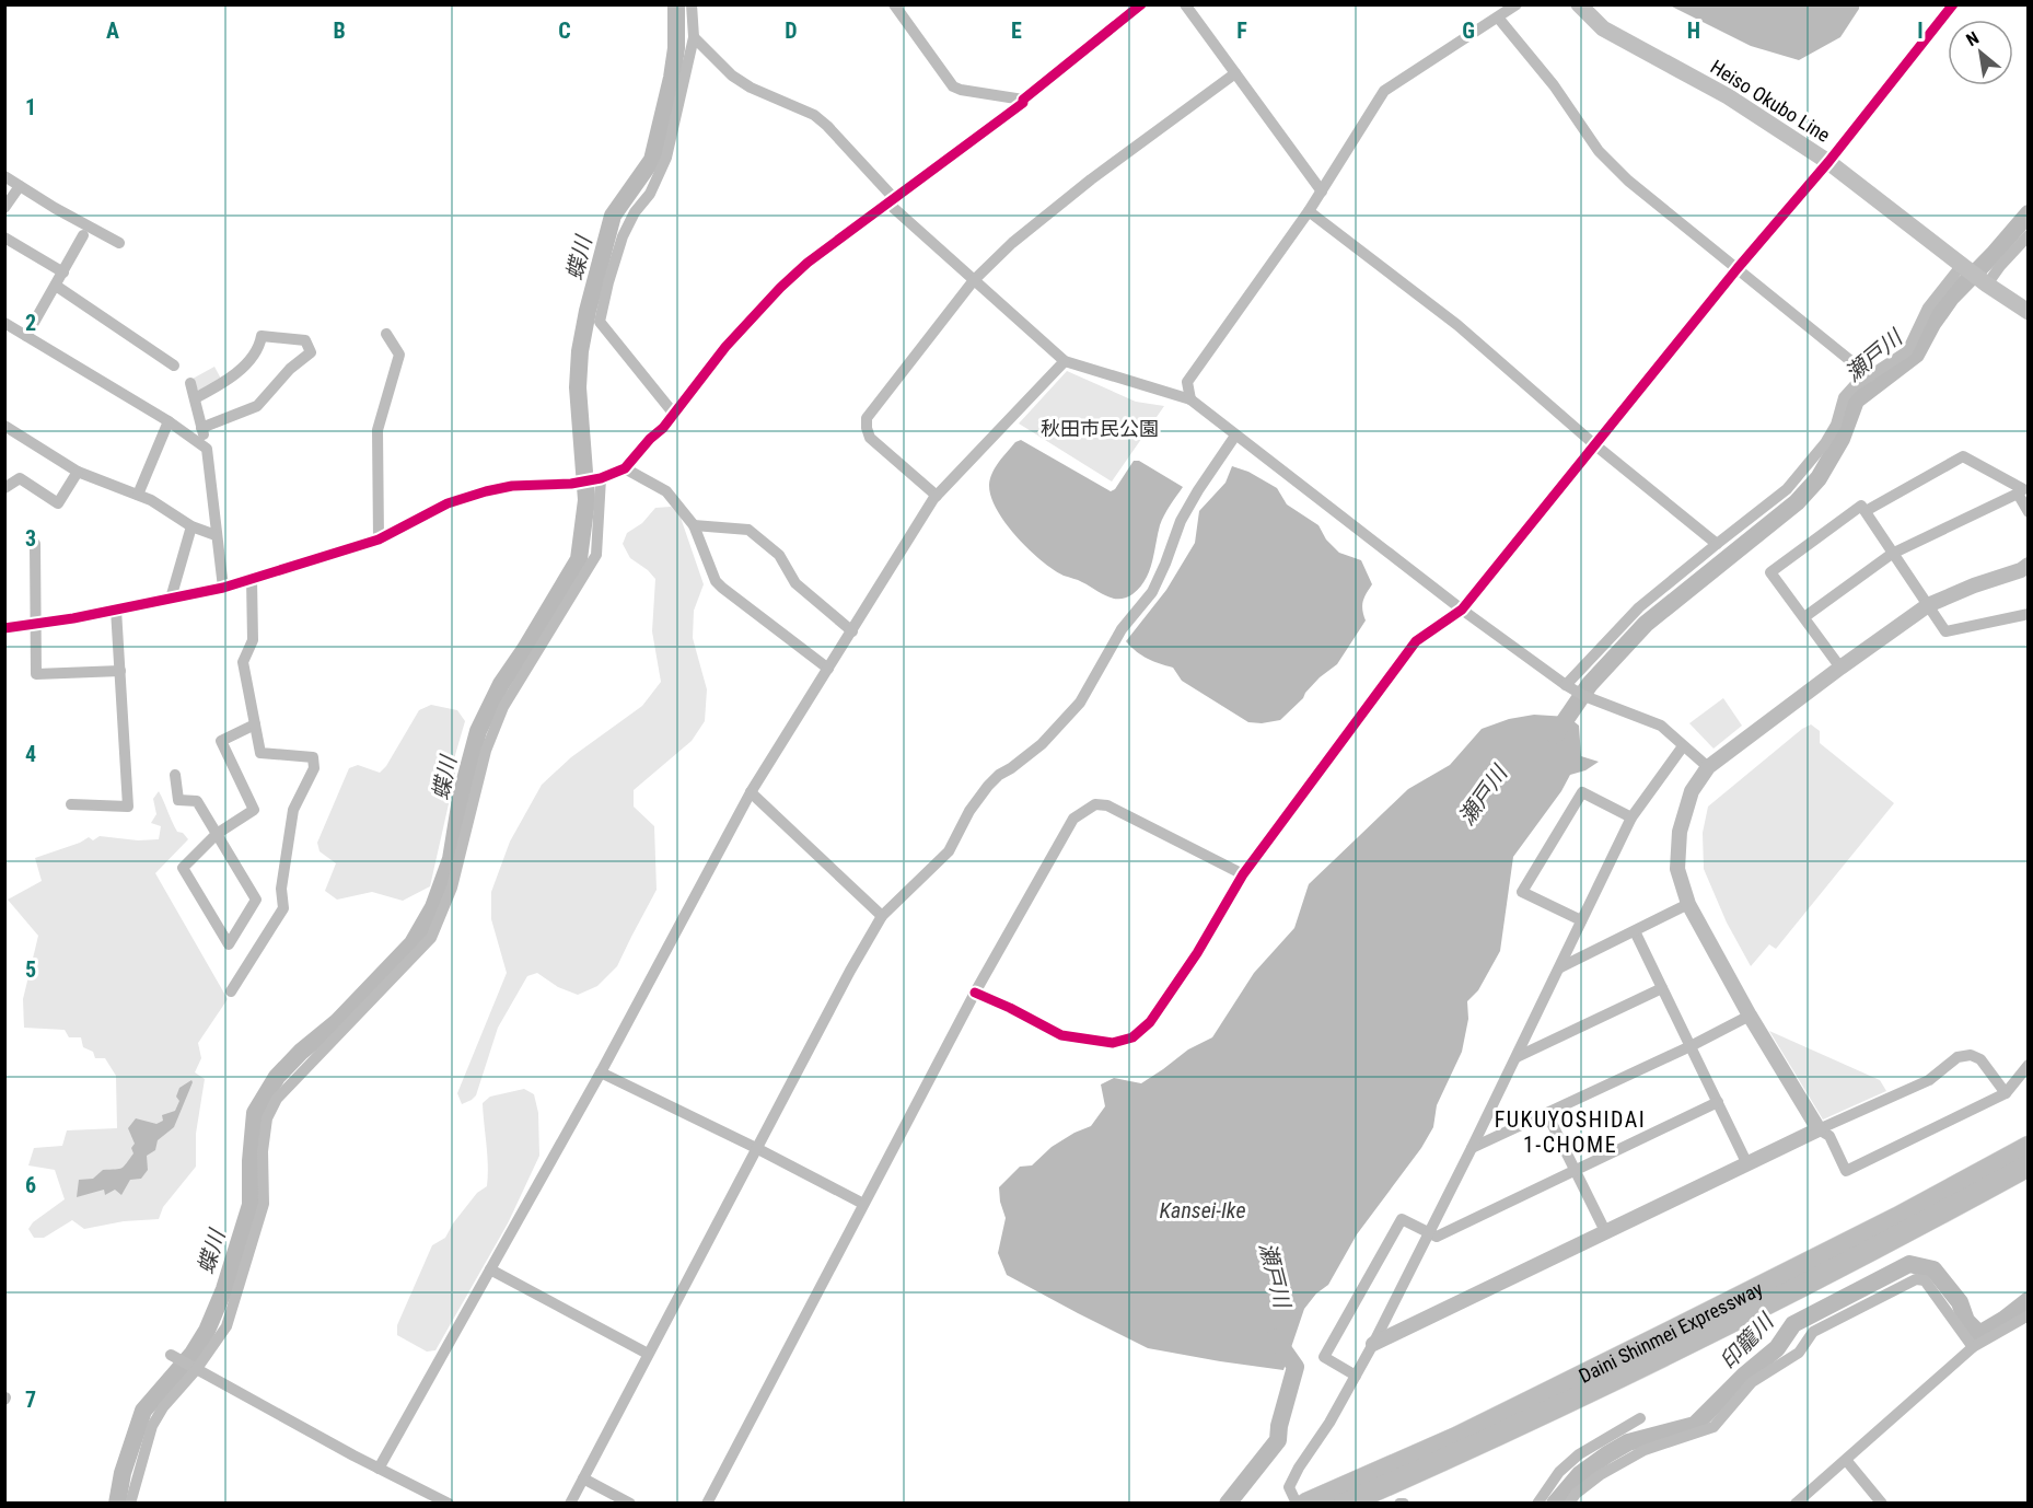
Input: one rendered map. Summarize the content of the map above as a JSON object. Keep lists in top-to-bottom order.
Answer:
{
  "streets": {
    "highway": ["Daini Shinmei Expressway"],
    "main road": ["Heiso Okubo Line"]
  },
  "districts": ["FUKUYOSHIDAI 1-CHOME"],
  "water": [
    "蝶川",
    "瀬戸川",
    "Kansei-Ike",
    "印籠川"
  ],
  "parks": ["秋田市民公園"],
  "north": "top left",
  "grid": {
    "columns": [
      "A",
      "B",
      "C",
      "D",
      "E",
      "F",
      "G",
      "H",
      "I"
    ],
    "rows": [
      "1",
      "2",
      "3",
      "4",
      "5",
      "6",
      "7"
    ]
  }
}
